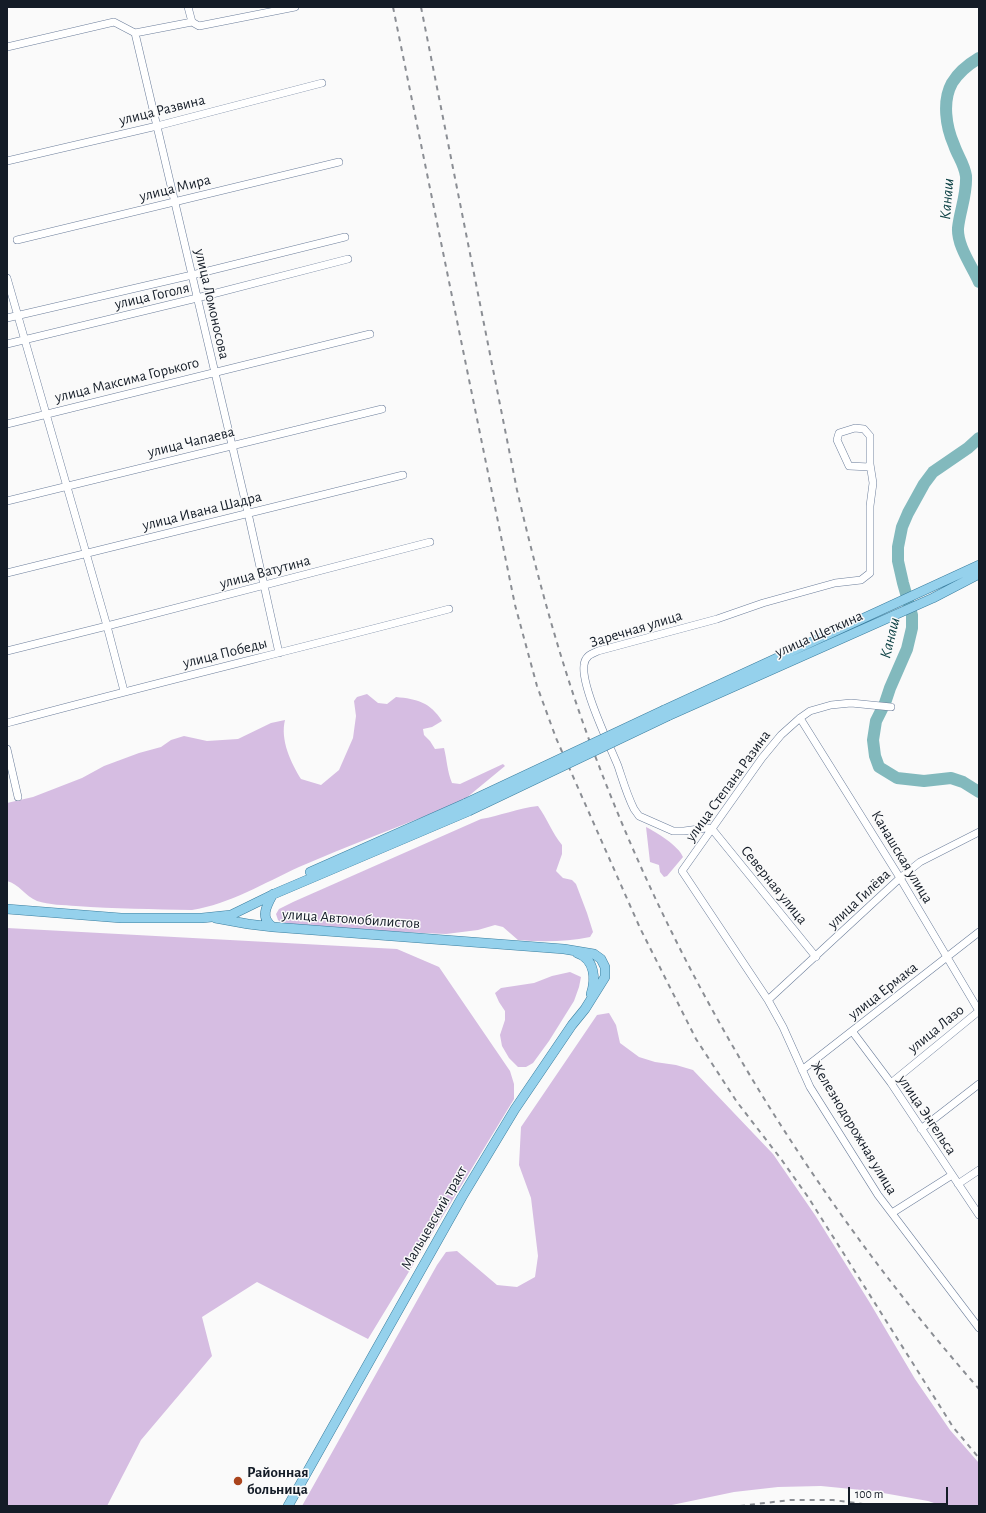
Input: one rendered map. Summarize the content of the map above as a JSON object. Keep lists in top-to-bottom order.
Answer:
{
  "streets": {
    "main road": ["улица Щеткина", "улица Автомобилистов", "Мальцевский тракт"],
    "street": [
      "улица Развина",
      "улица Мира",
      "улица Гоголя",
      "улица Ломоносова",
      "улица Максима Горького",
      "улица Чапаева",
      "улица Ивана Шадра",
      "улица Ватутина",
      "Заречная улица",
      "улица Победы",
      "улица Степана Разина",
      "Канашская улица",
      "Северная улица",
      "улица Гилёва",
      "улица Ермака",
      "улица Лазо",
      "улица Энгельса",
      "Железнодорожная улица"
    ]
  },
  "crossings": [
    ["улица Развина", "улица Ломоносова"],
    ["улица Мира", "улица Ломоносова"],
    ["улица Гоголя", "улица Ломоносова"],
    ["улица Ломоносова", "улица Максима Горького"],
    ["улица Ломоносова", "улица Чапаева"],
    ["улица Ломоносова", "улица Ивана Шадра"],
    ["улица Ломоносова", "улица Ватутина"],
    ["улица Ломоносова", "улица Победы"],
    ["Заречная улица", "улица Степана Разина"],
    ["Заречная улица", "Северная улица"],
    ["улица Степана Разина", "Канашская улица"],
    ["улица Степана Разина", "Северная улица"],
    ["улица Степана Разина", "Железнодорожная улица"],
    ["Канашская улица", "улица Гилёва"],
    ["Канашская улица", "улица Ермака"],
    ["Канашская улица", "улица Лазо"],
    ["Северная улица", "улица Гилёва"],
    ["улица Гилёва", "Железнодорожная улица"],
    ["улица Ермака", "улица Энгельса"],
    ["улица Ермака", "Железнодорожная улица"],
    ["улица Лазо", "улица Энгельса"]
  ],
  "water": ["Канаш"],
  "places": ["Районная больница"],
  "scale_bar": "100 m"
}
